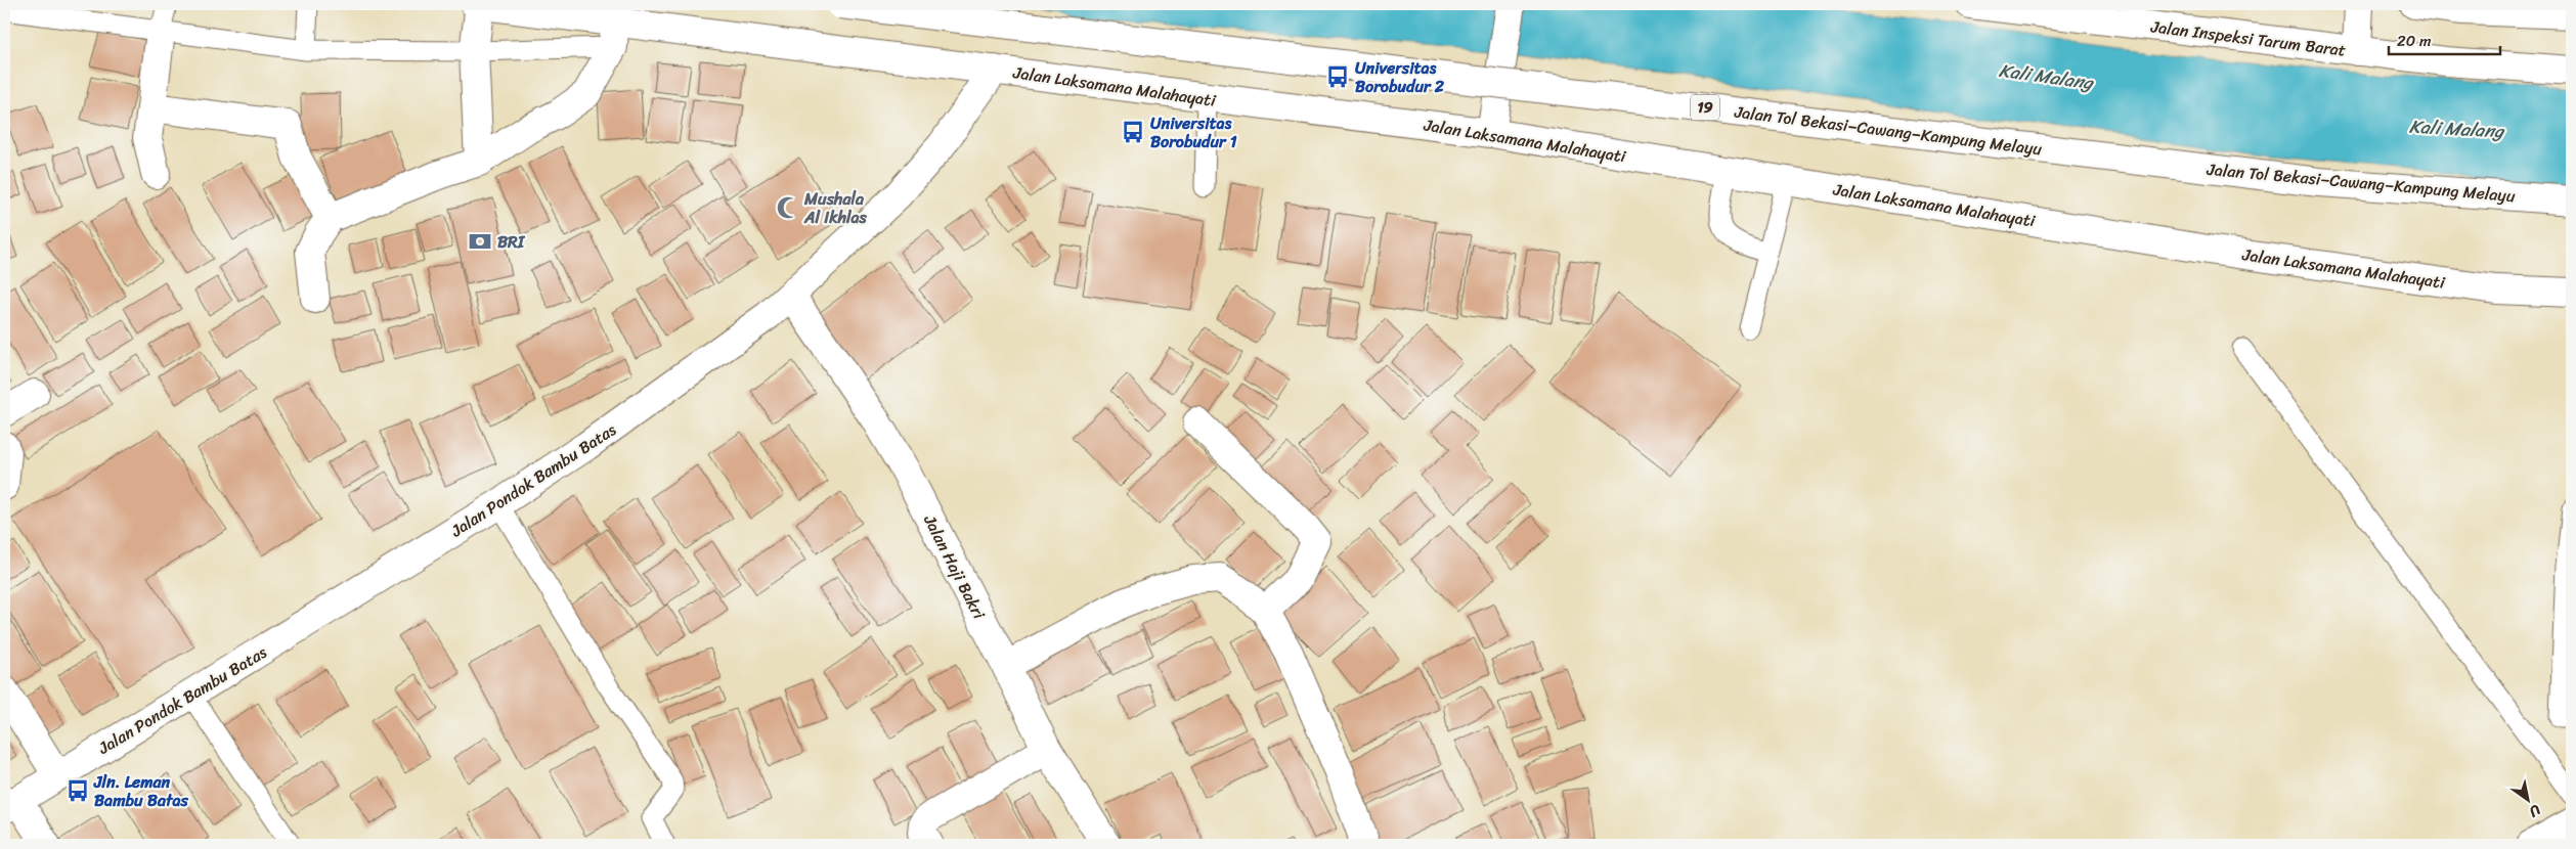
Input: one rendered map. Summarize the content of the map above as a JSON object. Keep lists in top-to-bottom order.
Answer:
{
  "streets": {
    "main road": [
      "Jalan Inspeksi Tarum Barat",
      "Jalan Laksamana Malahayati",
      "19",
      "Jalan Tol Bekasi–Cawang–Kampung Melayu",
      "Jalan Pondok Bambu Batas",
      "Jalan Haji Bakri"
    ]
  },
  "crossings": [
    ["Jalan Laksamana Malahayati", "Jalan Pondok Bambu Batas"],
    ["Jalan Pondok Bambu Batas", "Jalan Haji Bakri"]
  ],
  "water": ["Kali Malang"],
  "places": {
    "bus stop": ["Universitas Borobudur 2", "Universitas Borobudur 1", "Jln. Leman Bambu Batas"],
    "mosque": ["Mushala Al Ikhlas"],
    "bank": ["BRI"]
  },
  "scale_bar": "20 m",
  "north": "bottom right"
}
